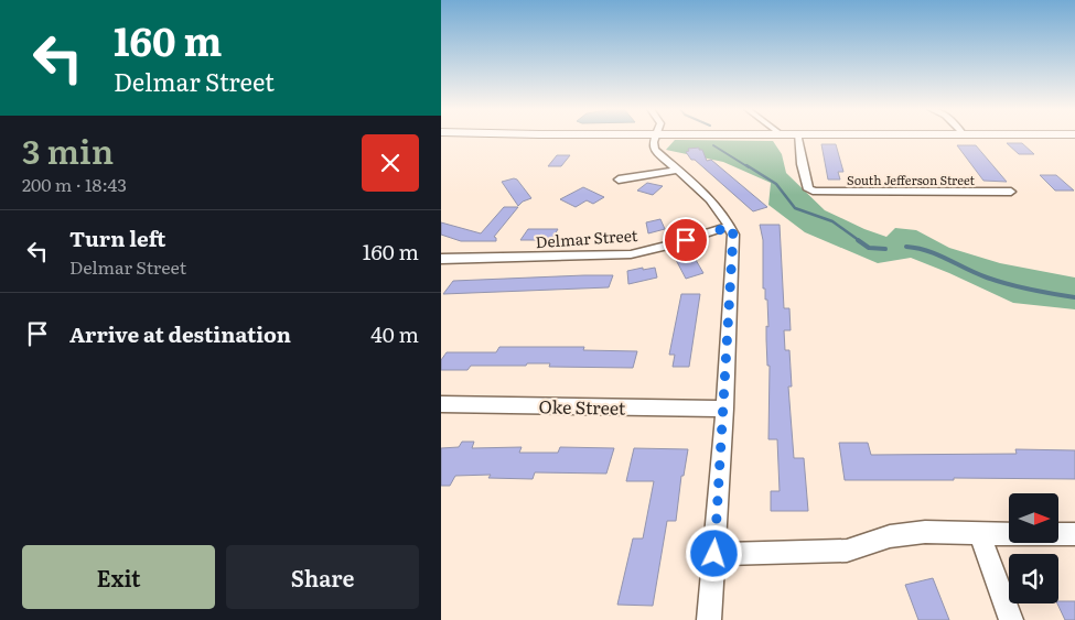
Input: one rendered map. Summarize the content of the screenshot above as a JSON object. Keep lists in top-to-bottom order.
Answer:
{
  "streets": {
    "street": ["South Jefferson Street", "Delmar Street", "Oke Street"]
  },
  "north": "right",
  "page": {
    "turn": ["160 m", "Delmar Street"],
    "heading": ["3 min", "200 m · 18:43"],
    "list": [
      {
        "name": "Turn left",
        "note": "Delmar Street",
        "value": "160 m"
      },
      {
        "name": "Arrive at destination",
        "value": "40 m"
      }
    ],
    "buttons": ["Exit", "Share"]
  }
}
